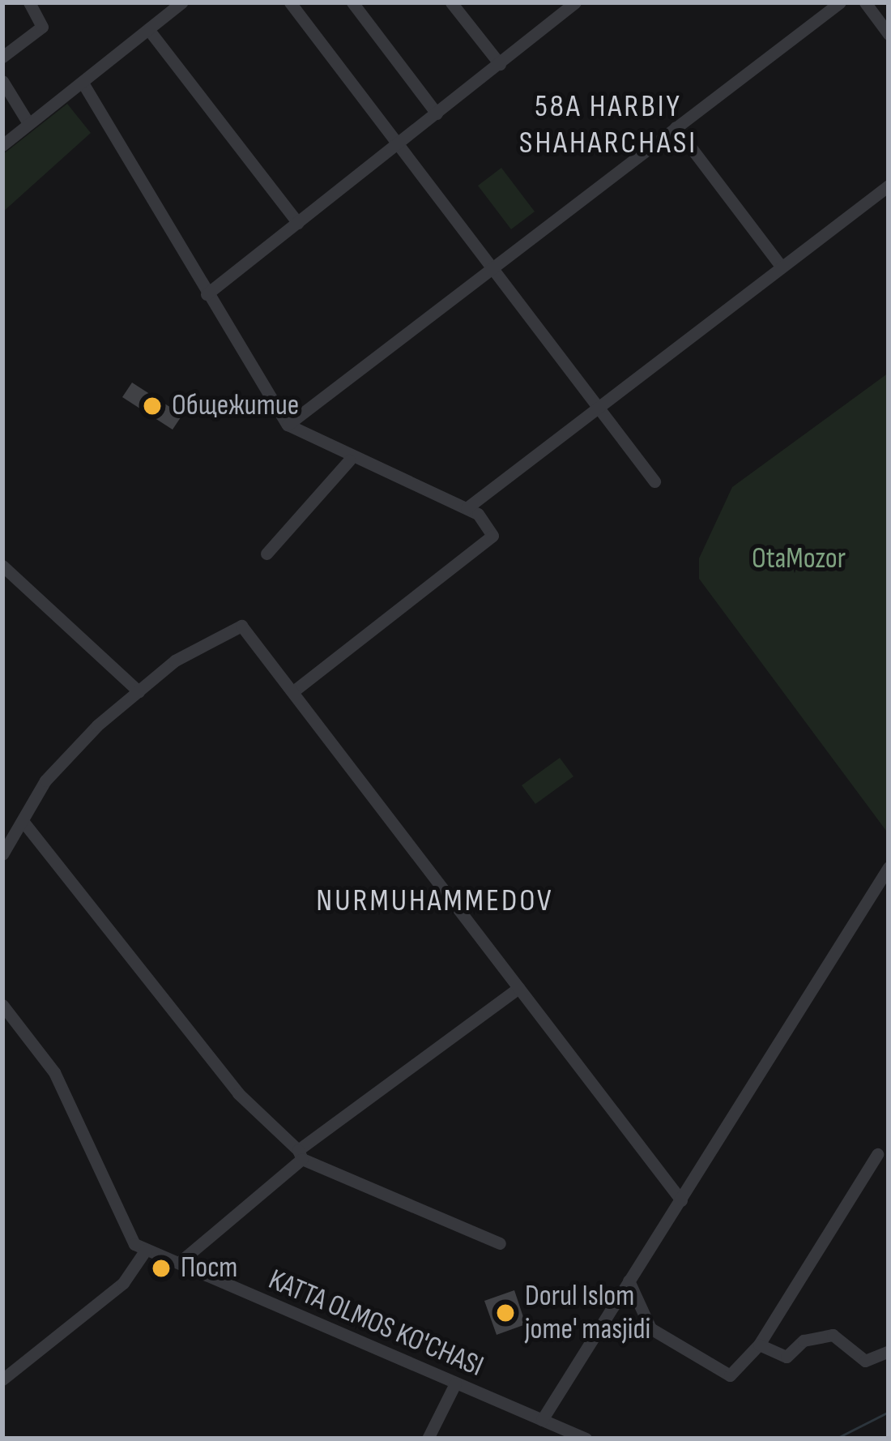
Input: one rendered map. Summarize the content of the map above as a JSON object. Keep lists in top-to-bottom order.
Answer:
{
  "streets": {
    "street": ["KATTA OLMOS KO'CHASI"]
  },
  "districts": ["58A HARBIY SHAHARCHASI", "NURMUHAMMEDOV"],
  "parks": ["OtaMozor"],
  "places": ["Общежитие", "Пост", "Dorul Islom jome' masjidi"]
}
